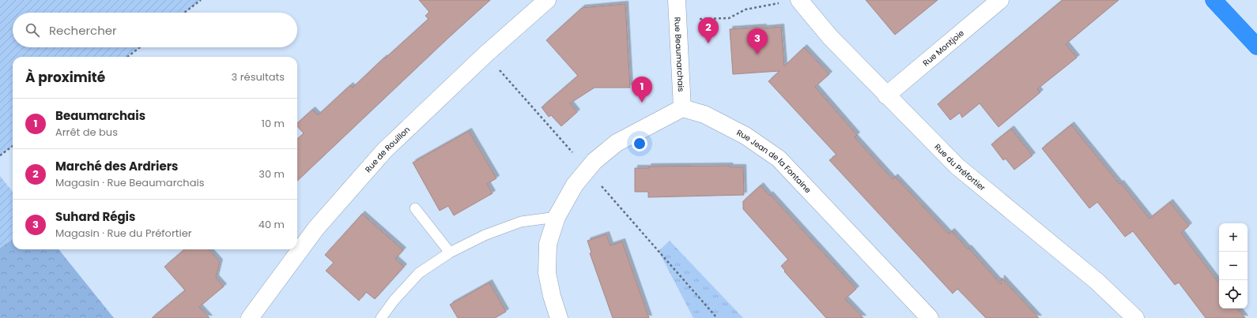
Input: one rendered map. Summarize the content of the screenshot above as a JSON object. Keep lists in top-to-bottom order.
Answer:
{
  "streets": {
    "street": [
      "Rue Montjoie",
      "Rue Beaumarchais",
      "Rue de Rouillon",
      "Rue Jean de la Fontaine",
      "Rue du Préfortier"
    ]
  },
  "crossings": [
    ["Rue Montjoie", "Rue du Préfortier"],
    ["Rue Beaumarchais", "Rue Jean de la Fontaine"]
  ],
  "page": {
    "search": "Rechercher",
    "pins": ["2", "3", "1"],
    "heading": ["À proximité", "3 résultats"],
    "list": [
      {
        "mark": "1",
        "name": "Beaumarchais",
        "note": "Arrêt de bus",
        "value": "10 m"
      },
      {
        "mark": "2",
        "name": "Marché des Ardriers",
        "note": "Magasin · Rue Beaumarchais",
        "value": "30 m"
      },
      {
        "mark": "3",
        "name": "Suhard Régis",
        "note": "Magasin · Rue du Préfortier",
        "value": "40 m"
      }
    ],
    "map_buttons": ["+", "−"]
  }
}
